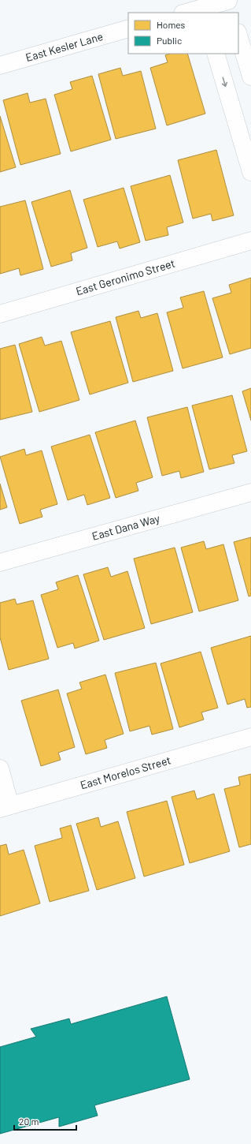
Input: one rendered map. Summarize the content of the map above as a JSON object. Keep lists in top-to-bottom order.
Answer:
{
  "streets": {
    "street": [
      "East Kesler Lane",
      "East Geronimo Street",
      "East Dana Way",
      "East Morelos Street"
    ]
  },
  "legend": ["Homes", "Public"],
  "scale_bar": "20 m"
}
